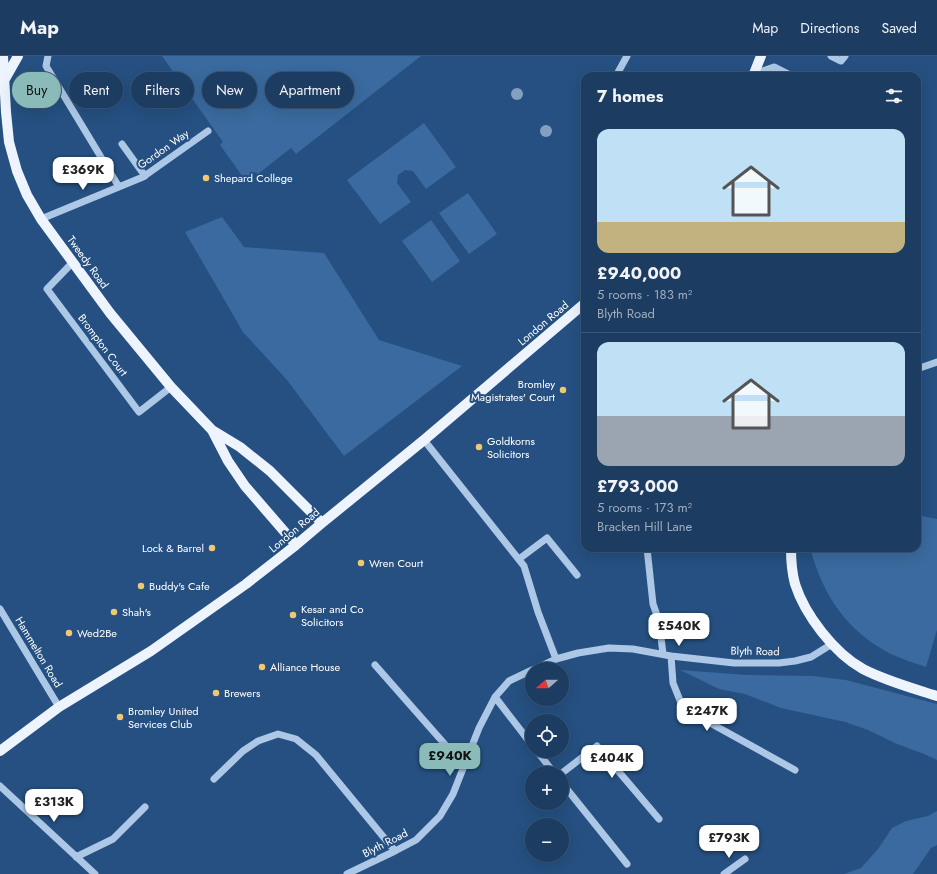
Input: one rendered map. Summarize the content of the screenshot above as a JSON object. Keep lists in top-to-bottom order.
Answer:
{
  "streets": {
    "main road": ["Tweedy Road", "London Road"],
    "street": [
      "Gordon Way",
      "Brompton Court",
      "Blyth Road",
      "Hammelton Road"
    ]
  },
  "crossings": [
    ["Gordon Way", "Tweedy Road"],
    ["Tweedy Road", "London Road"],
    ["Tweedy Road", "Brompton Court"],
    ["London Road", "Hammelton Road"]
  ],
  "places": [
    "Shepard College",
    "Bromley Magistrates' Court",
    "Goldkorns Solicitors",
    "Lock & Barrel",
    "Wren Court",
    "Buddy's Cafe",
    "Shah's",
    "Kesar and Co Solicitors",
    "Wed2Be",
    "Alliance House",
    "Brewers",
    "Bromley United Services Club"
  ],
  "north": "left",
  "page": {
    "header": "Map",
    "nav": ["Map", "Directions", "Saved"],
    "chip": [
      "Buy",
      "Rent",
      "Filters",
      "New",
      "Apartment"
    ],
    "heading": "7 homes",
    "list": [
      {
        "name": "£940,000",
        "note": "5 rooms · 183 m² · Blyth Road"
      },
      {
        "name": "£793,000",
        "note": "5 rooms · 173 m² · Bracken Hill Lane"
      }
    ],
    "price": [
      "£369K",
      "£540K",
      "£247K",
      "£940K",
      "£404K",
      "£313K",
      "£793K"
    ],
    "map_buttons": ["+", "−"]
  }
}
